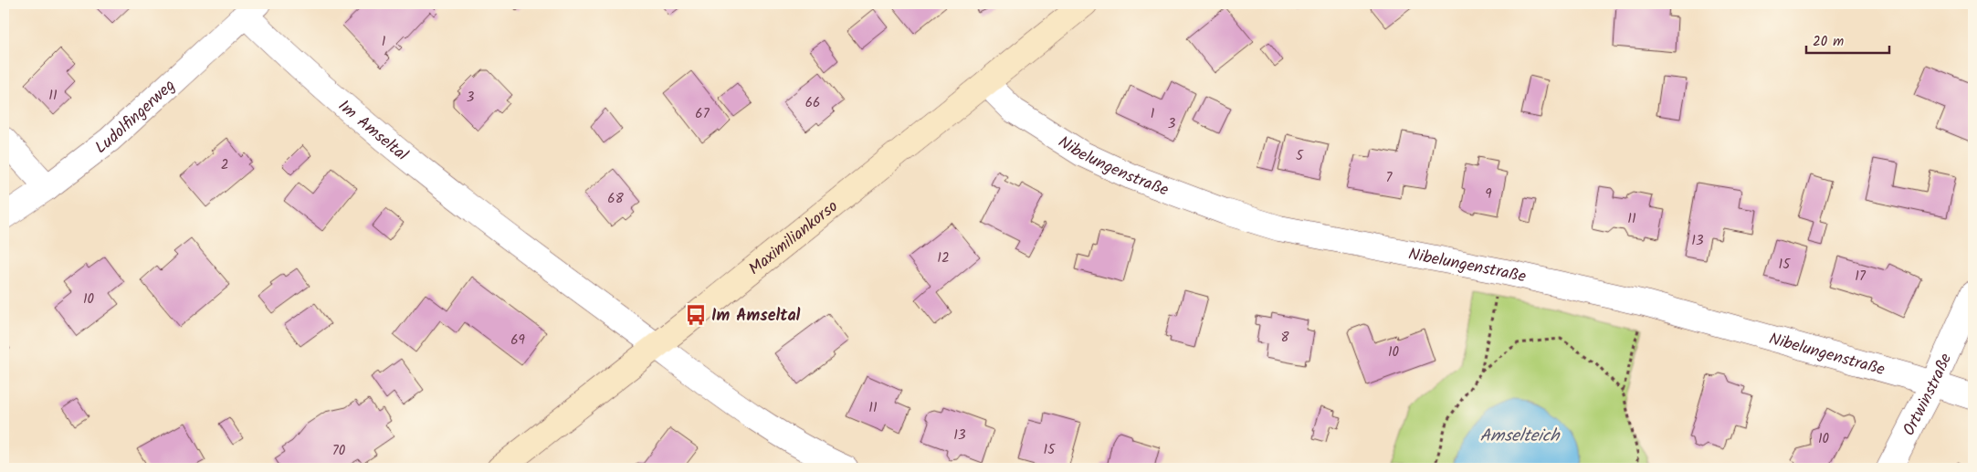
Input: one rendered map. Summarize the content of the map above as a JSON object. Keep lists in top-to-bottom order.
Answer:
{
  "streets": {
    "street": [
      "Ludolfingerweg",
      "Im Amseltal",
      "Nibelungenstraße",
      "Maximiliankorso",
      "Ortwinstraße"
    ]
  },
  "crossings": [
    ["Ludolfingerweg", "Im Amseltal"],
    ["Im Amseltal", "Maximiliankorso"],
    ["Nibelungenstraße", "Maximiliankorso"],
    ["Nibelungenstraße", "Ortwinstraße"]
  ],
  "water": ["Amselteich"],
  "places": {
    "bus stop": ["Im Amseltal"]
  },
  "house_numbers": [
    "1",
    "11",
    "3",
    "66",
    "67",
    "1",
    "3",
    "5",
    "2",
    "7",
    "9",
    "68",
    "11",
    "13",
    "12",
    "15",
    "17",
    "10",
    "8",
    "69",
    "10",
    "11",
    "13",
    "10",
    "15",
    "70"
  ],
  "scale_bar": "20 m"
}
